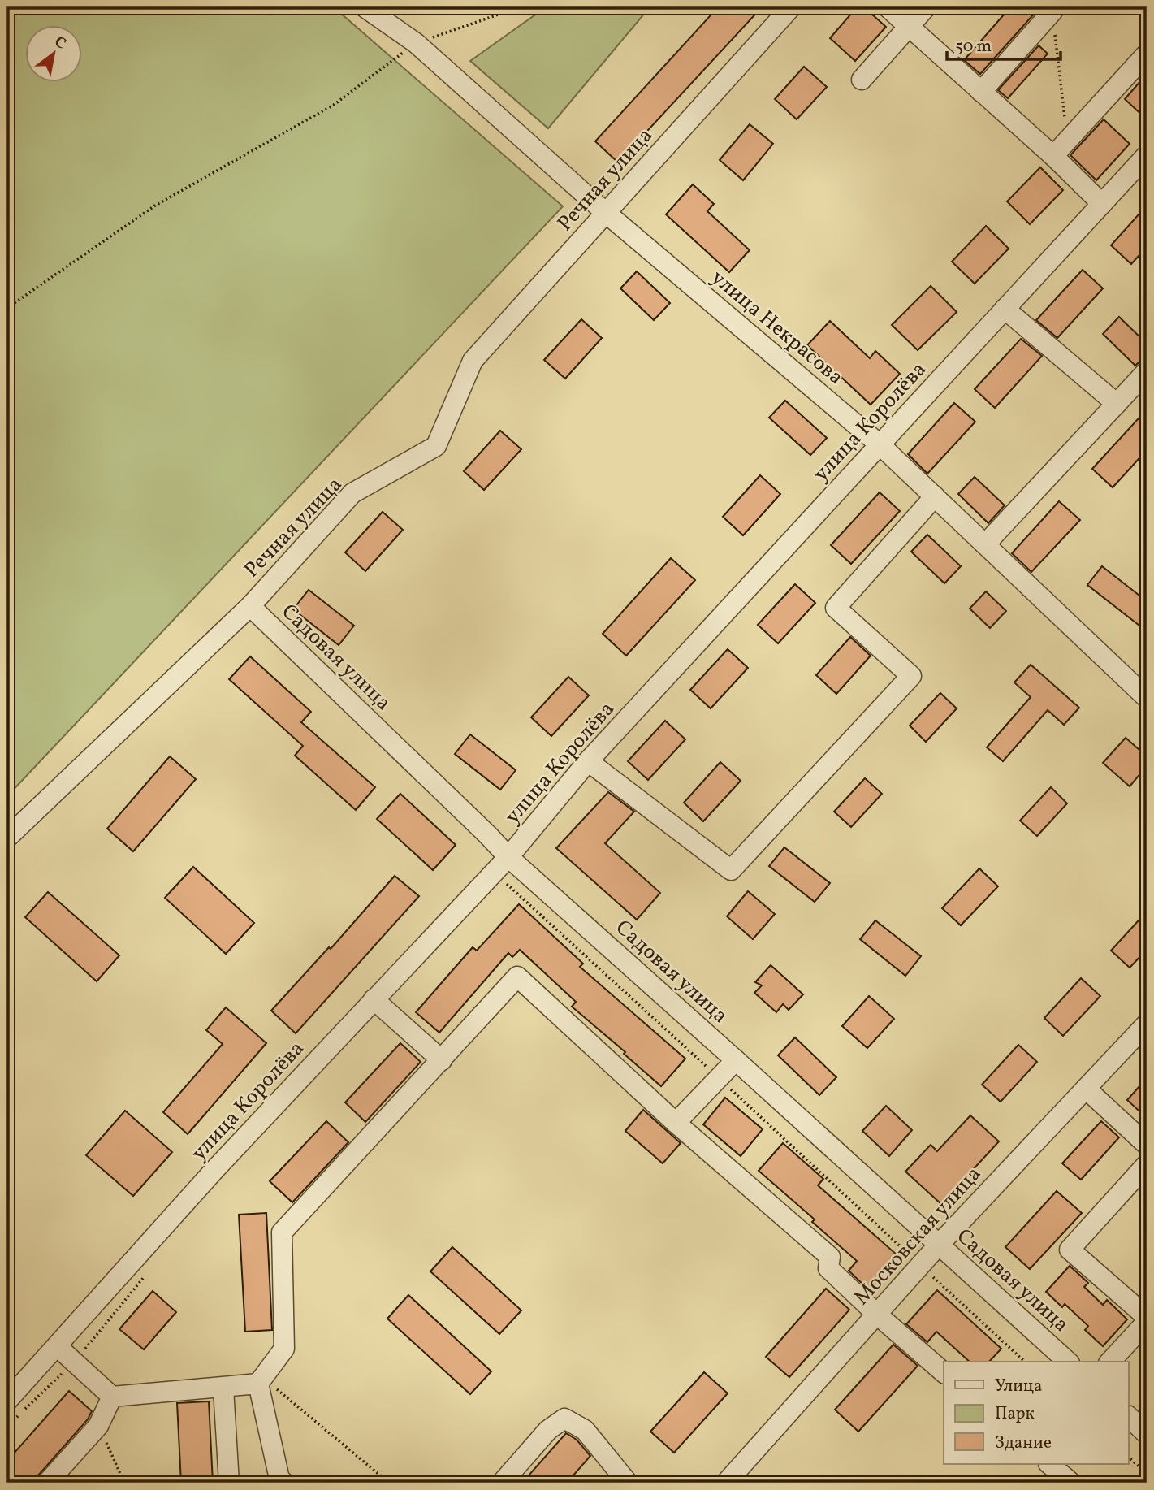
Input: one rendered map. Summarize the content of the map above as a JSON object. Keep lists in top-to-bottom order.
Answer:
{
  "streets": {
    "street": [
      "Речная улица",
      "улица Некрасова",
      "улица Королёва",
      "Садовая улица",
      "Московская улица"
    ]
  },
  "crossings": [
    ["Речная улица", "улица Некрасова"],
    ["Речная улица", "Садовая улица"],
    ["улица Некрасова", "улица Королёва"],
    ["улица Королёва", "Садовая улица"],
    ["Садовая улица", "Московская улица"]
  ],
  "legend": ["Улица", "Парк", "Здание"],
  "scale_bar": "50 m",
  "north": "top right"
}
